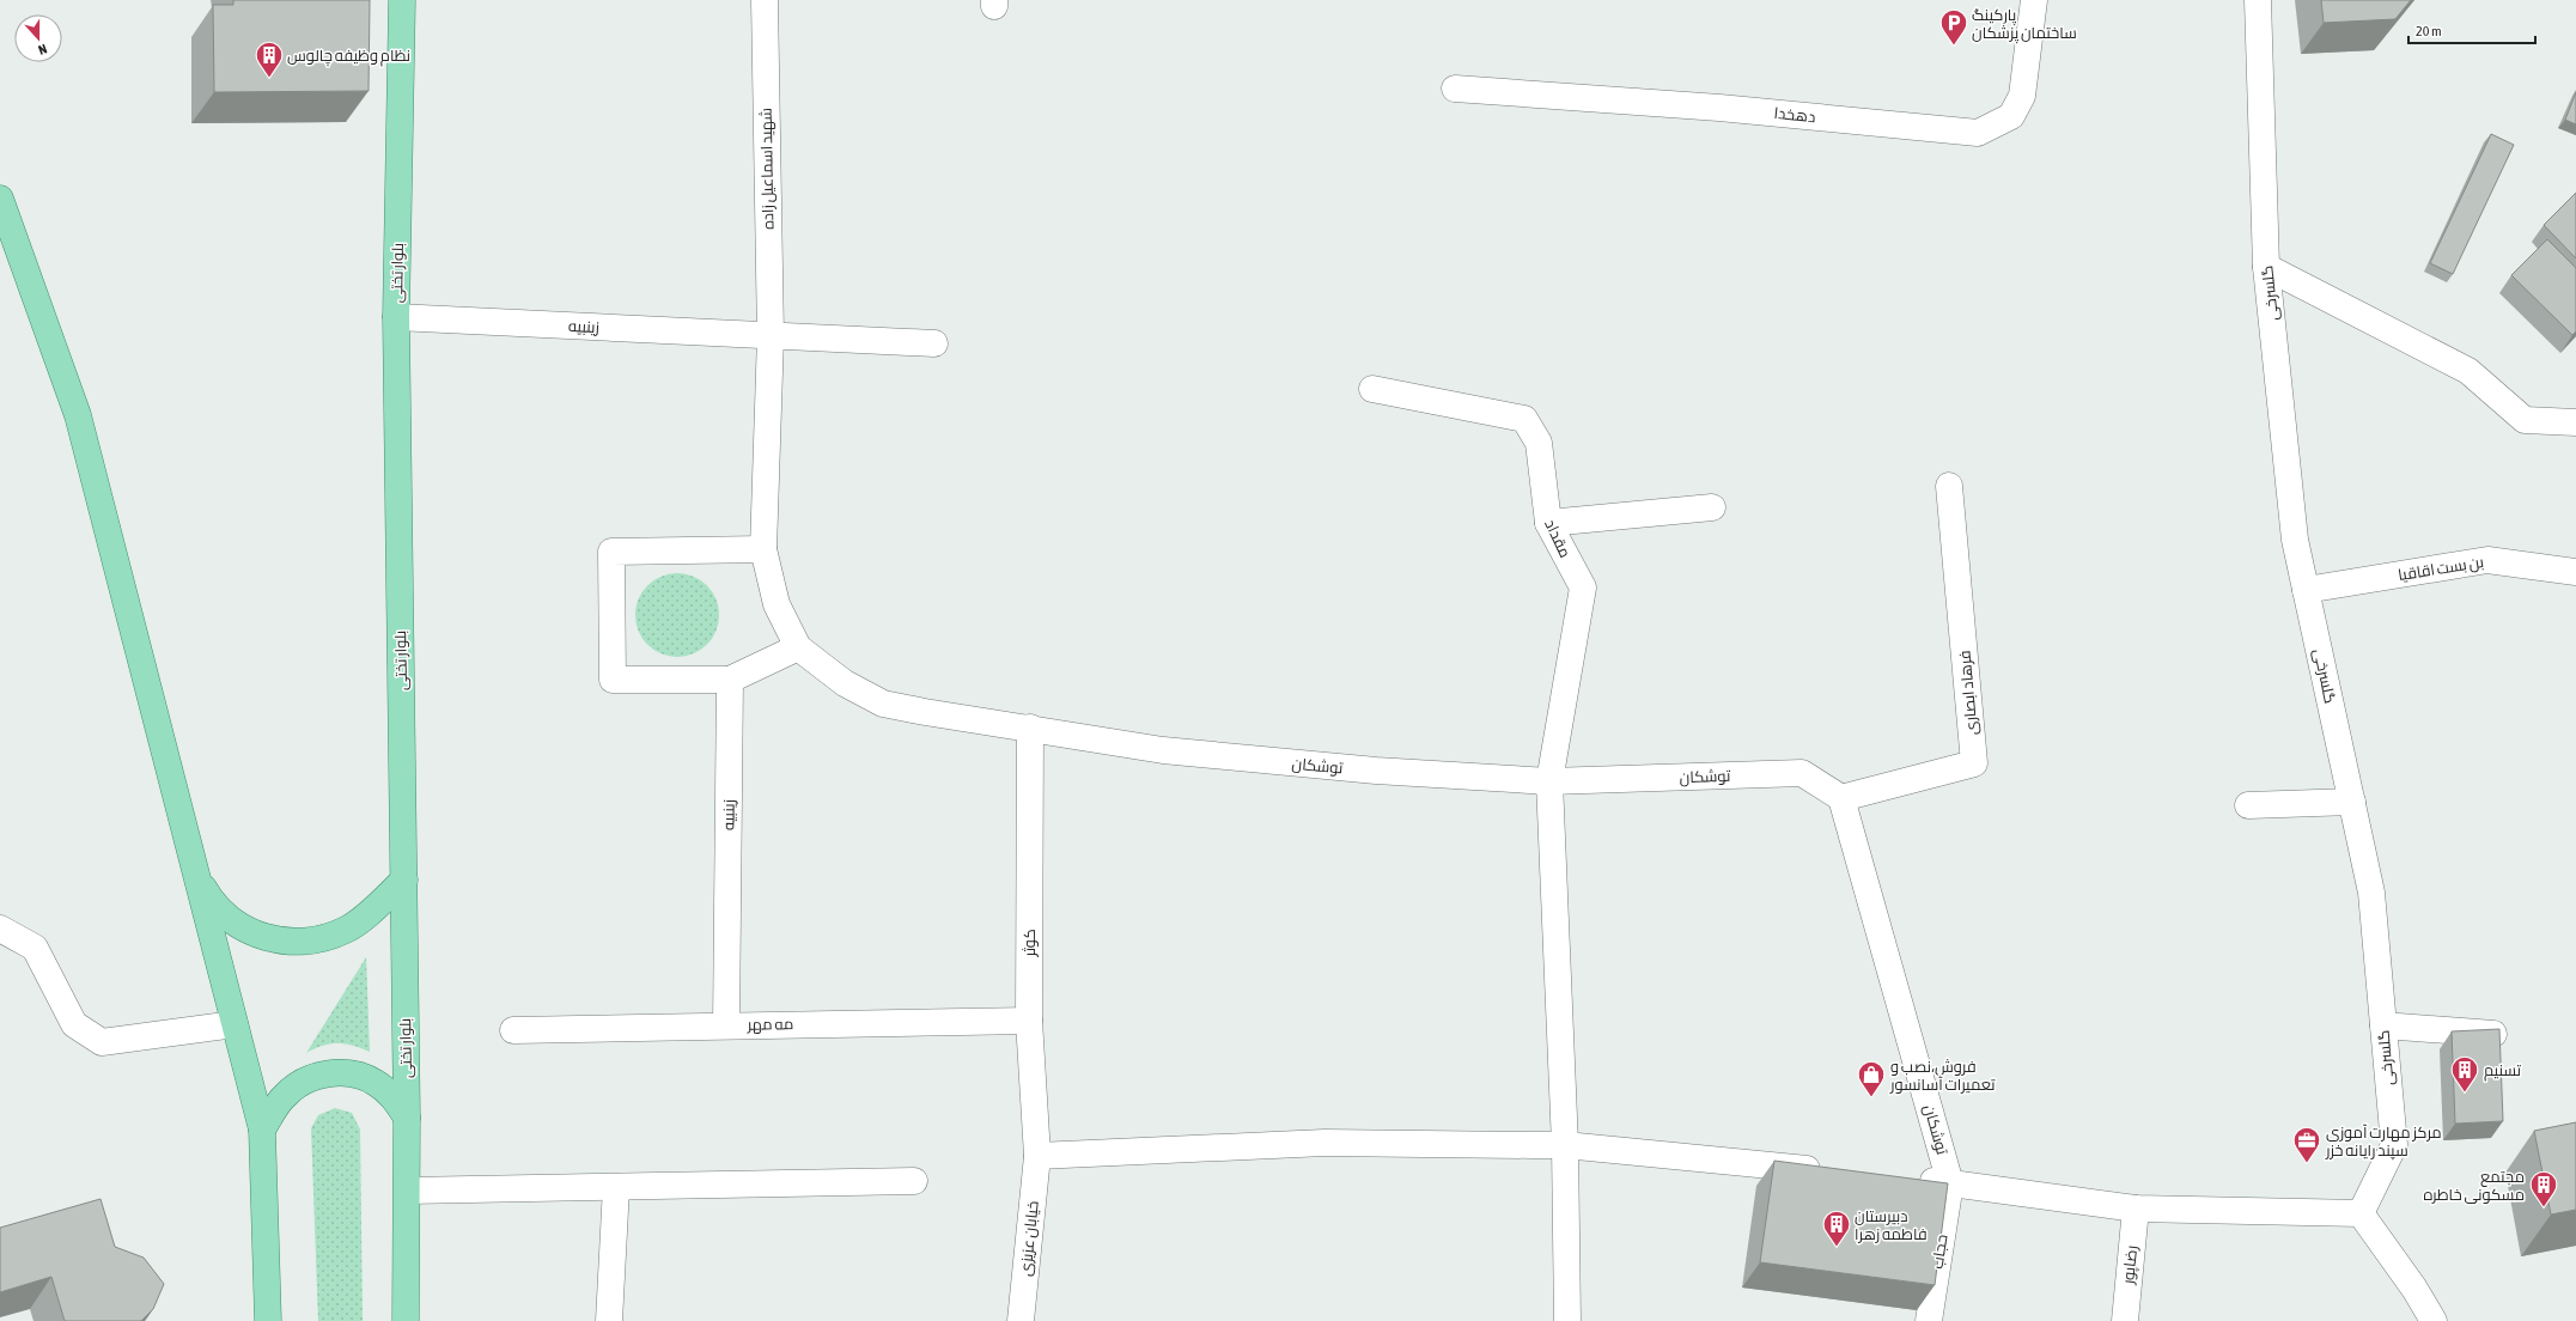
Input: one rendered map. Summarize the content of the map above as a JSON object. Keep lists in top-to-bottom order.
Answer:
{
  "streets": {
    "main road": ["بلوار تختی"],
    "street": [
      "دهخدا",
      "شهید اسماعیل زاده",
      "گلسرخی",
      "زینبیه",
      "مقداد",
      "بن بست اقاقیا",
      "فرهاد ابصاری",
      "توشکان",
      "کوثر",
      "مه مهر",
      "خیابان عزیزی",
      "حجاب",
      "رضاپور"
    ]
  },
  "crossings": [
    ["شهید اسماعیل زاده", "زینبیه"],
    ["بلوار تختی", "زینبیه"],
    ["گلسرخی", "بن بست اقاقیا"],
    ["زینبیه", "مه مهر"],
    ["مقداد", "توشکان"],
    ["فرهاد ابصاری", "توشکان"],
    ["توشکان", "کوثر"],
    ["توشکان", "حجاب"],
    ["کوثر", "مه مهر"],
    ["کوثر", "خیابان عزیزی"]
  ],
  "places": {
    "parking": ["پارکینگ ساختمان پزشکان"],
    "building": [
      "نظام وظیفه چالوس",
      "تسنیم",
      "مجتمع مسکونی خاطره",
      "دبیرستان فاطمه زهرا"
    ],
    "shop": ["فروش،نصب و تعمیرات آسانسور"],
    "office": ["مرکز مهارت آموزی سپند رایانه خزر"]
  },
  "scale_bar": "20 m",
  "north": "bottom"
}
